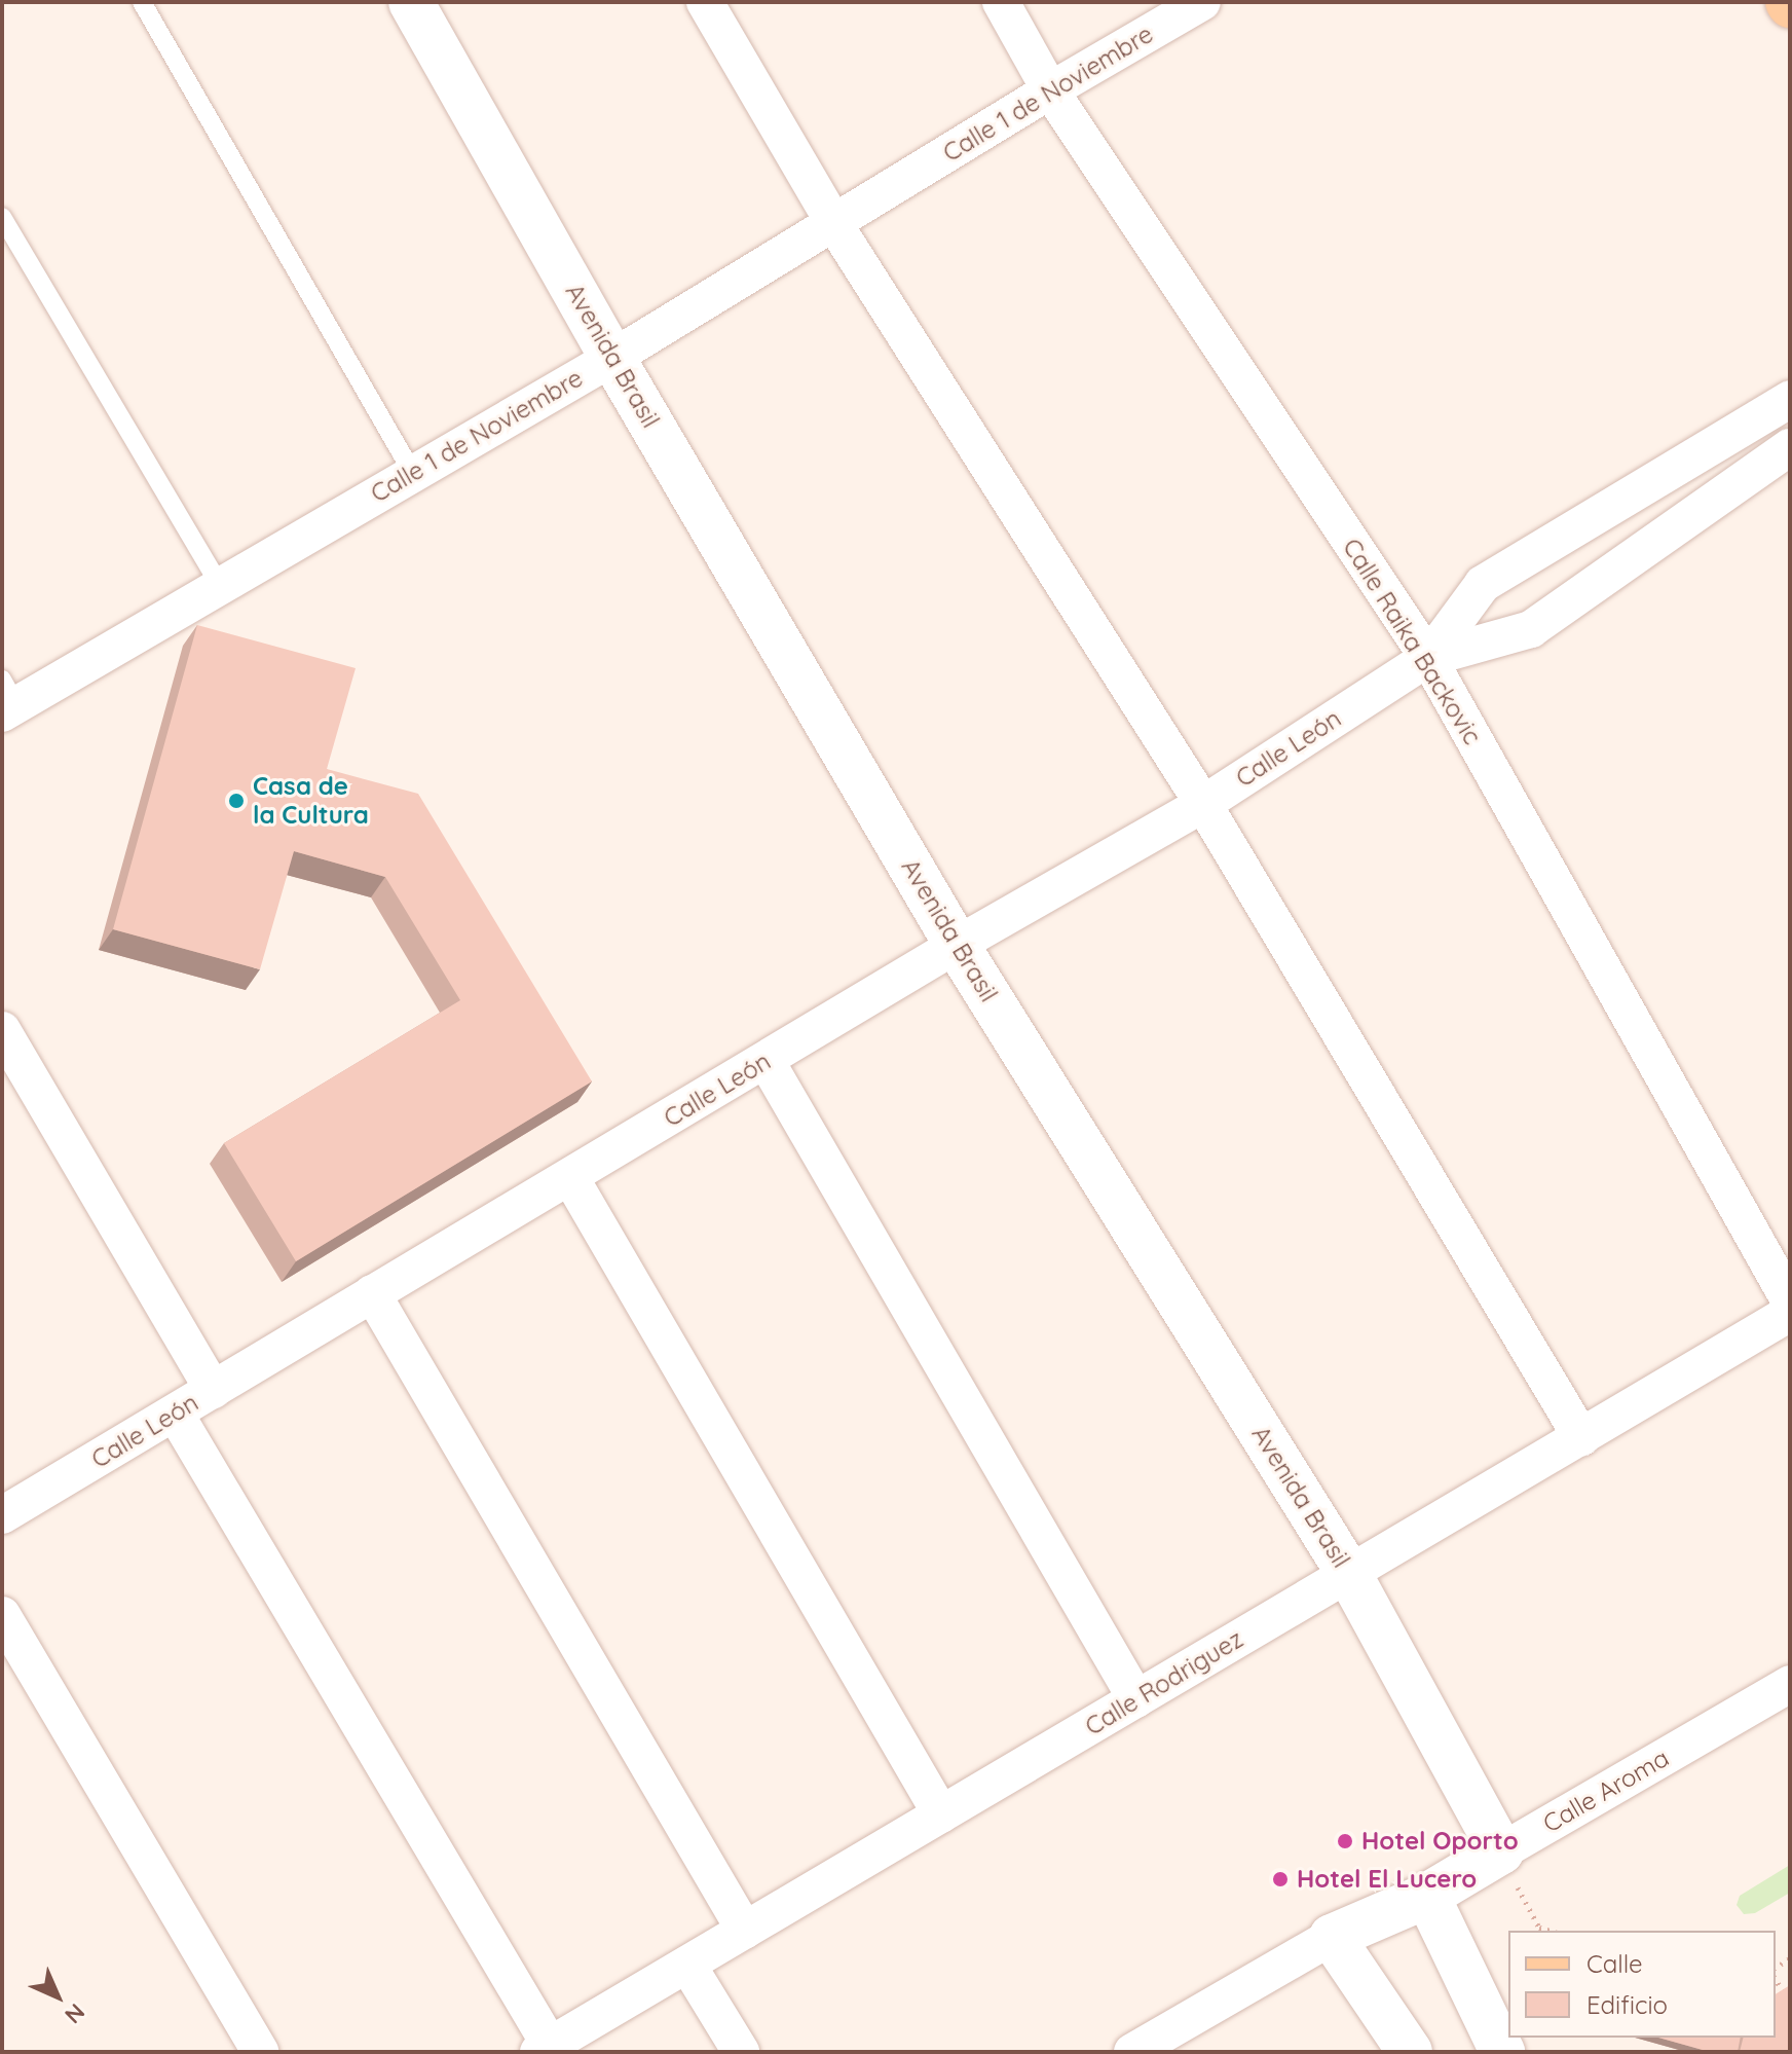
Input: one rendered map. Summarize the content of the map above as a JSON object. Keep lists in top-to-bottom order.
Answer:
{
  "streets": {
    "main road": ["Avenida Brasil", "Calle Aroma"],
    "street": [
      "Calle 1 de Noviembre",
      "Calle Raika Backovic",
      "Calle León",
      "Calle Rodriguez"
    ]
  },
  "crossings": [
    ["Calle 1 de Noviembre", "Avenida Brasil"],
    ["Calle 1 de Noviembre", "Calle Raika Backovic"],
    ["Avenida Brasil", "Calle León"],
    ["Avenida Brasil", "Calle Rodriguez"],
    ["Avenida Brasil", "Calle Aroma"],
    ["Calle Raika Backovic", "Calle León"]
  ],
  "places": ["Casa de la Cultura", "Hotel Oporto", "Hotel El Lucero"],
  "legend": ["Calle", "Edificio"],
  "north": "bottom right"
}
